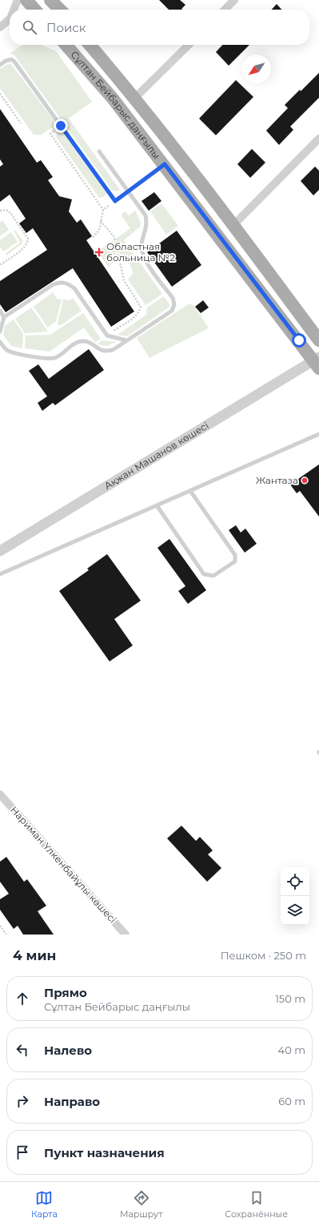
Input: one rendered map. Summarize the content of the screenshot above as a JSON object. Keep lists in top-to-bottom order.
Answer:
{
  "streets": {
    "main road": ["Сұлтан Бейбарыс даңғылы"],
    "street": ["Ақжан Машанов көшесі", "Нариман Үлкенбайұлы көшесі"]
  },
  "crossings": [
    ["Сұлтан Бейбарыс даңғылы", "Ақжан Машанов көшесі"]
  ],
  "places": {
    "health": ["Областная больница №2"],
    "other": ["Жантаза"]
  },
  "north": "bottom left",
  "page": {
    "search": "Поиск",
    "heading": ["4 мин", "Пешком · 250 m"],
    "list": [
      ["Прямо", "Сұлтан Бейбарыс даңғылы", "150 m"],
      ["Налево", "40 m"],
      ["Направо", "60 m"],
      "Пункт назначения"
    ],
    "nav": ["Карта", "Маршрут", "Сохранённые"]
  }
}
